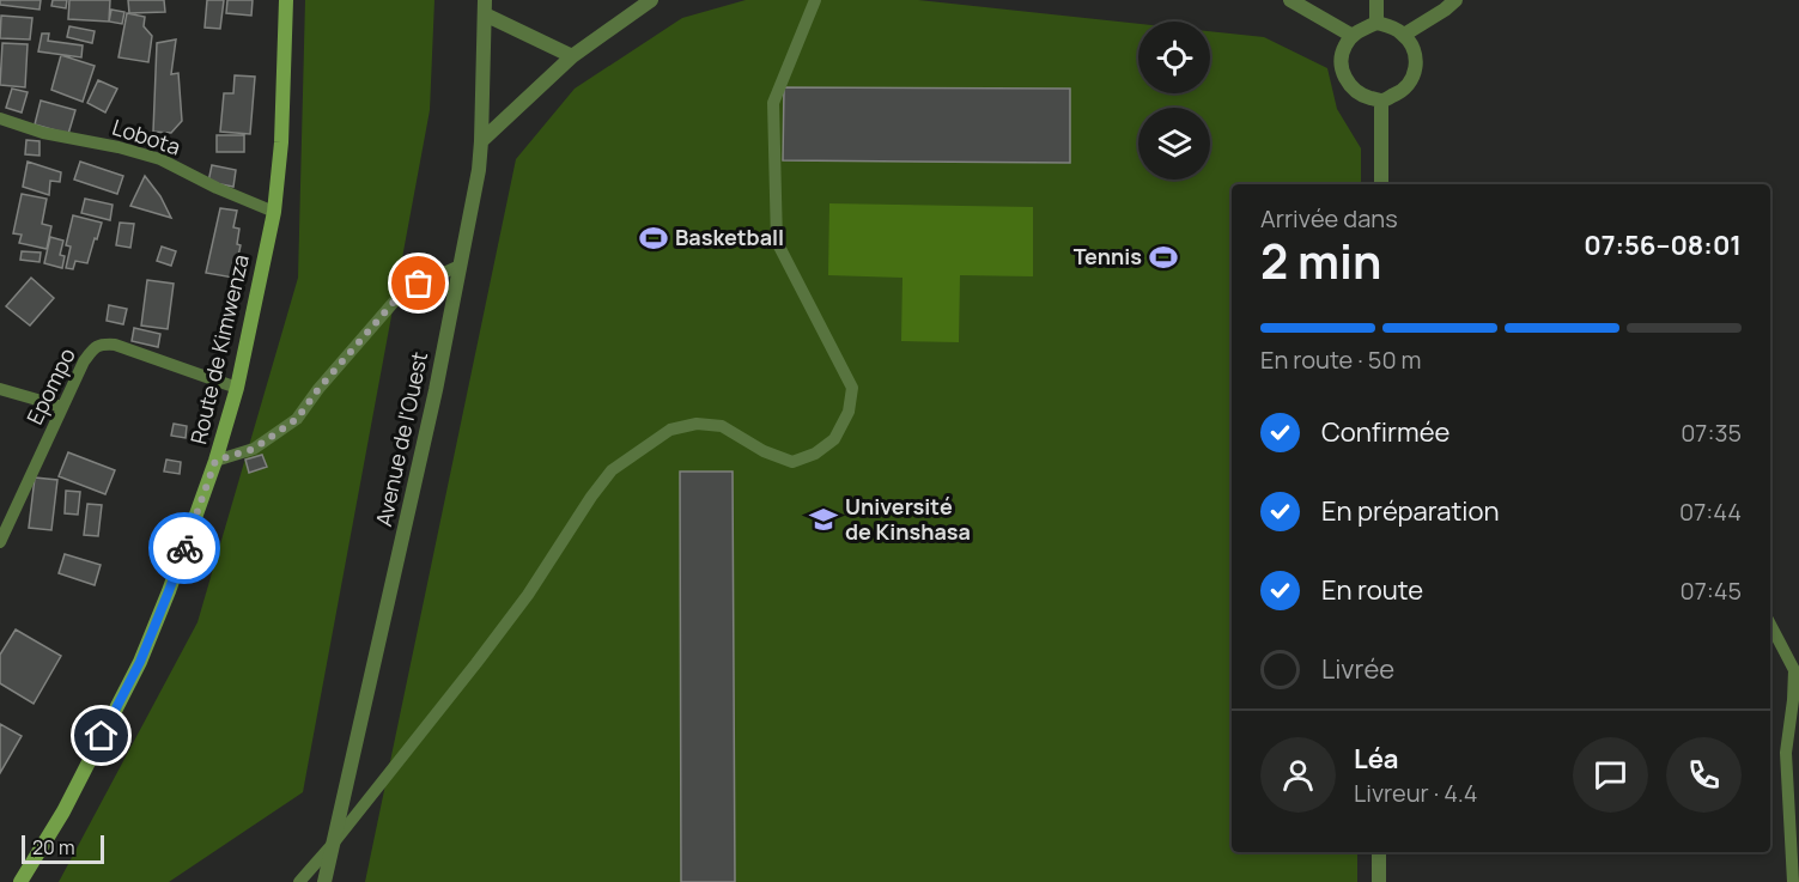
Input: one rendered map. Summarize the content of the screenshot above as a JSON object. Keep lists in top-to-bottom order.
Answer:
{
  "streets": {
    "street": ["Route de Kimwenza", "Avenue de l'Ouest"],
    "lane": ["Lobota", "Epompo"]
  },
  "crossings": [
    ["Lobota", "Route de Kimwenza"],
    ["Route de Kimwenza", "Epompo"]
  ],
  "places": {
    "sports": ["Basketball", "Tennis"],
    "school or university": ["Université de Kinshasa"]
  },
  "scale_bar": "20 m",
  "page": {
    "heading": ["2 min", "Arrivée dans", "07:56–08:01"],
    "panel": ["Léa", "Livreur · 4.4"],
    "bar": "En route · 50 m",
    "list": [
      ["Confirmée", "07:35"],
      ["En préparation", "07:44"],
      ["En route", "07:45"],
      "Livrée"
    ],
    "scale": "20 m"
  }
}
